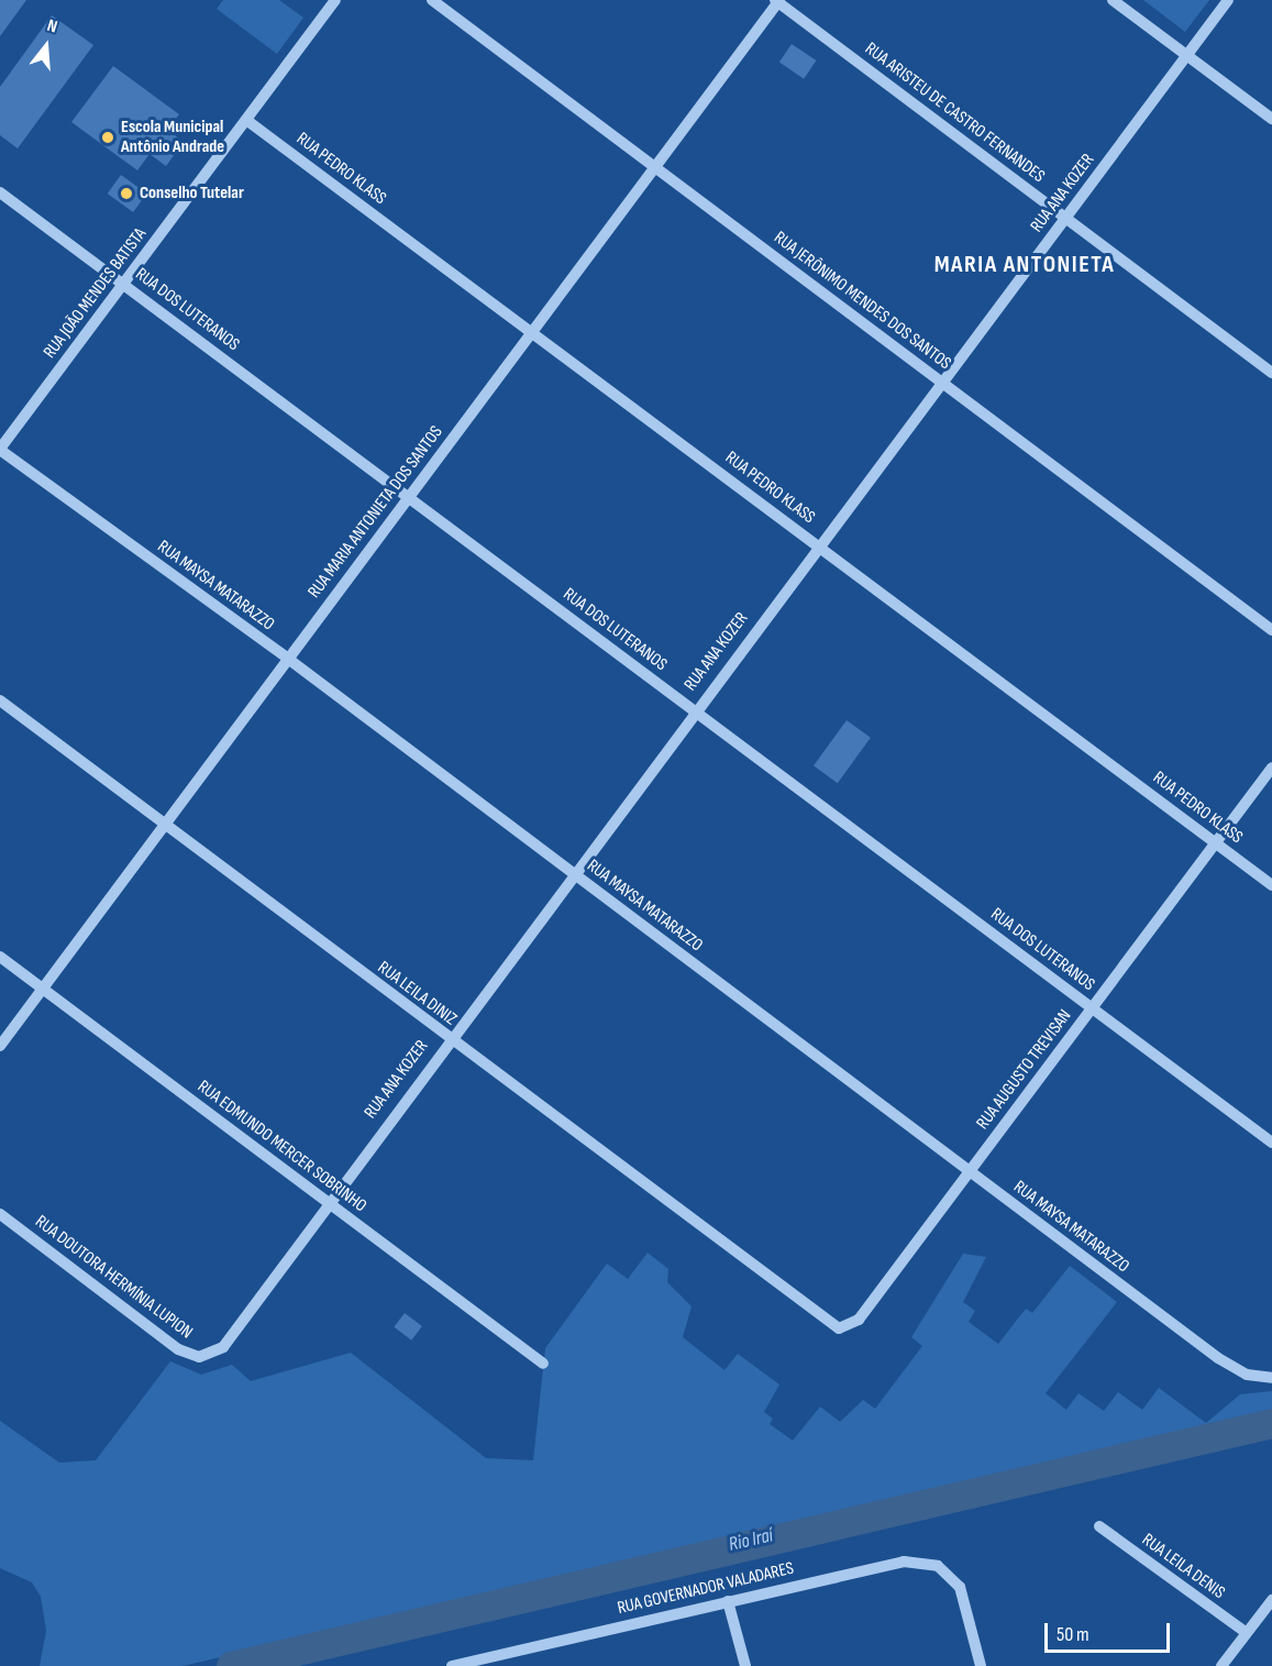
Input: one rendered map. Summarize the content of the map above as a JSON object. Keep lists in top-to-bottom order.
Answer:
{
  "streets": {
    "street": [
      "RUA ARISTEU DE CASTRO FERNANDES",
      "RUA PEDRO KLASS",
      "RUA ANA KOZER",
      "RUA JOÃO MENDES BATISTA",
      "RUA JERÔNIMO MENDES DOS SANTOS",
      "RUA DOS LUTERANOS",
      "RUA MARIA ANTONIETA DOS SANTOS",
      "RUA MAYSA MATARAZZO",
      "RUA LEILA DINIZ",
      "RUA AUGUSTO TREVISAN",
      "RUA EDMUNDO MERCER SOBRINHO",
      "RUA DOUTORA HERMÍNIA LUPION",
      "RUA LEILA DENIS",
      "RUA GOVERNADOR VALADARES"
    ]
  },
  "crossings": [
    ["RUA ARISTEU DE CASTRO FERNANDES", "RUA ANA KOZER"],
    ["RUA ARISTEU DE CASTRO FERNANDES", "RUA MARIA ANTONIETA DOS SANTOS"],
    ["RUA PEDRO KLASS", "RUA ANA KOZER"],
    ["RUA PEDRO KLASS", "RUA JOÃO MENDES BATISTA"],
    ["RUA PEDRO KLASS", "RUA MARIA ANTONIETA DOS SANTOS"],
    ["RUA PEDRO KLASS", "RUA AUGUSTO TREVISAN"],
    ["RUA ANA KOZER", "RUA JERÔNIMO MENDES DOS SANTOS"],
    ["RUA ANA KOZER", "RUA DOS LUTERANOS"],
    ["RUA ANA KOZER", "RUA MAYSA MATARAZZO"],
    ["RUA ANA KOZER", "RUA LEILA DINIZ"],
    ["RUA ANA KOZER", "RUA EDMUNDO MERCER SOBRINHO"],
    ["RUA ANA KOZER", "RUA DOUTORA HERMÍNIA LUPION"],
    ["RUA JOÃO MENDES BATISTA", "RUA DOS LUTERANOS"],
    ["RUA JOÃO MENDES BATISTA", "RUA MAYSA MATARAZZO"],
    ["RUA JERÔNIMO MENDES DOS SANTOS", "RUA MARIA ANTONIETA DOS SANTOS"],
    ["RUA DOS LUTERANOS", "RUA MARIA ANTONIETA DOS SANTOS"],
    ["RUA DOS LUTERANOS", "RUA AUGUSTO TREVISAN"],
    ["RUA MARIA ANTONIETA DOS SANTOS", "RUA MAYSA MATARAZZO"],
    ["RUA MARIA ANTONIETA DOS SANTOS", "RUA LEILA DINIZ"],
    ["RUA MARIA ANTONIETA DOS SANTOS", "RUA EDMUNDO MERCER SOBRINHO"],
    ["RUA MAYSA MATARAZZO", "RUA AUGUSTO TREVISAN"],
    ["RUA LEILA DINIZ", "RUA AUGUSTO TREVISAN"]
  ],
  "districts": ["MARIA ANTONIETA"],
  "water": ["Rio Iraí"],
  "places": ["Escola Municipal Antônio Andrade", "Conselho Tutelar"],
  "scale_bar": "50 m",
  "north": "top"
}
